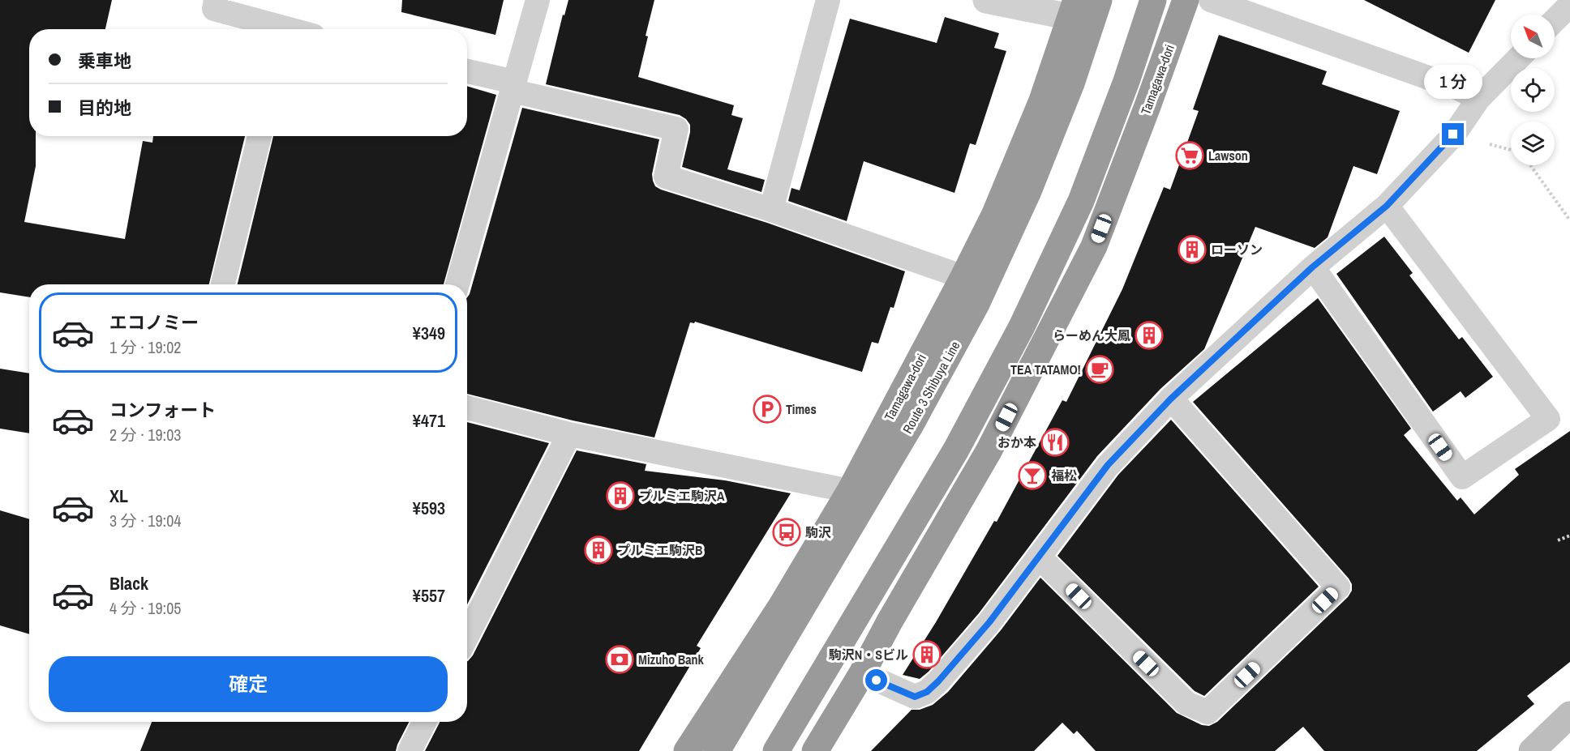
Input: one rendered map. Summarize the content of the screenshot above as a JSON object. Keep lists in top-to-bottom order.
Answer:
{
  "streets": {
    "highway": ["Tamagawa-dori", "Route 3 Shibuya Line"]
  },
  "places": {
    "supermarket": ["Lawson"],
    "building": [
      "ローソン",
      "らーめん大鳳",
      "プルミエ駒沢A",
      "プルミエ駒沢B",
      "駒沢N・Sビル"
    ],
    "cafe": ["TEA TATAMO!"],
    "parking": ["Times"],
    "restaurant": ["おか本"],
    "bar": ["福松"],
    "bus stop": ["駒沢"],
    "bank": ["Mizuho Bank"]
  },
  "north": "top left",
  "page": {
    "banner": ["乗車地", "目的地"],
    "bubble": "1 分",
    "list": [
      {
        "name": "エコノミー",
        "note": "1 分 · 19:02",
        "value": "¥349"
      },
      {
        "name": "コンフォート",
        "note": "2 分 · 19:03",
        "value": "¥471"
      },
      {
        "name": "XL",
        "note": "3 分 · 19:04",
        "value": "¥593"
      },
      {
        "name": "Black",
        "note": "4 分 · 19:05",
        "value": "¥557"
      }
    ],
    "buttons": "確定"
  }
}
